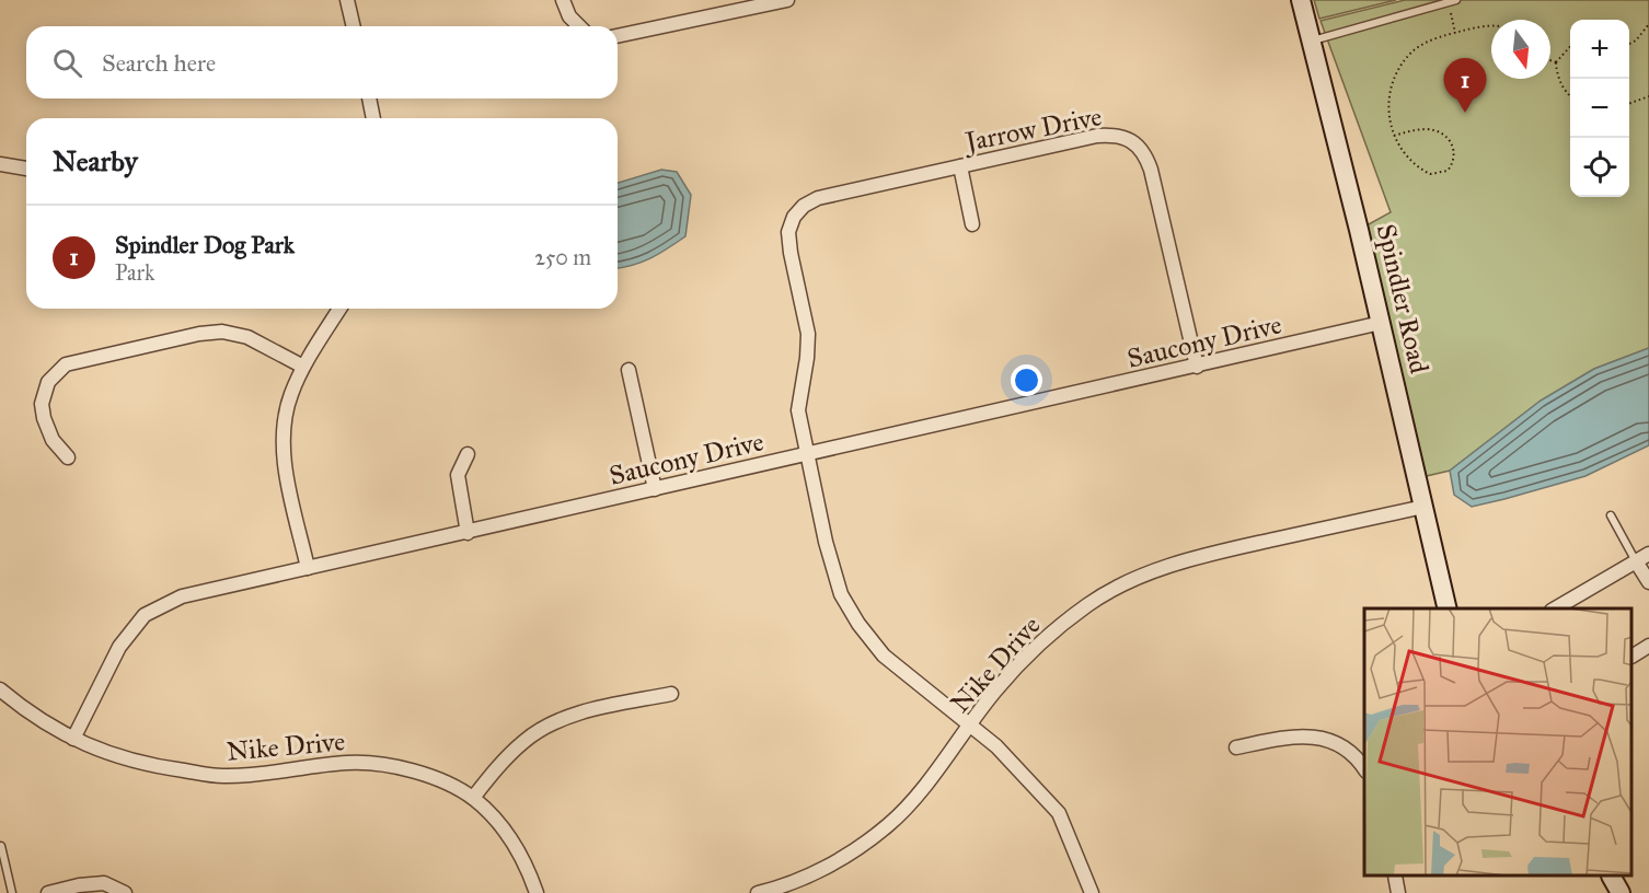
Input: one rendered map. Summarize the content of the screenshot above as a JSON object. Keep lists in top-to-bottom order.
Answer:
{
  "streets": {
    "street": [
      "Jarrow Drive",
      "Spindler Road",
      "Saucony Drive",
      "Nike Drive"
    ]
  },
  "crossings": [
    ["Jarrow Drive", "Saucony Drive"],
    ["Spindler Road", "Saucony Drive"],
    ["Spindler Road", "Nike Drive"],
    ["Saucony Drive", "Nike Drive"]
  ],
  "north": "bottom",
  "page": {
    "map_buttons": ["+", "−"],
    "search": "Search here",
    "pins": "1",
    "heading": "Nearby",
    "list": [
      {
        "mark": "1",
        "name": "Spindler Dog Park",
        "note": "Park",
        "value": "250 m"
      }
    ]
  }
}
